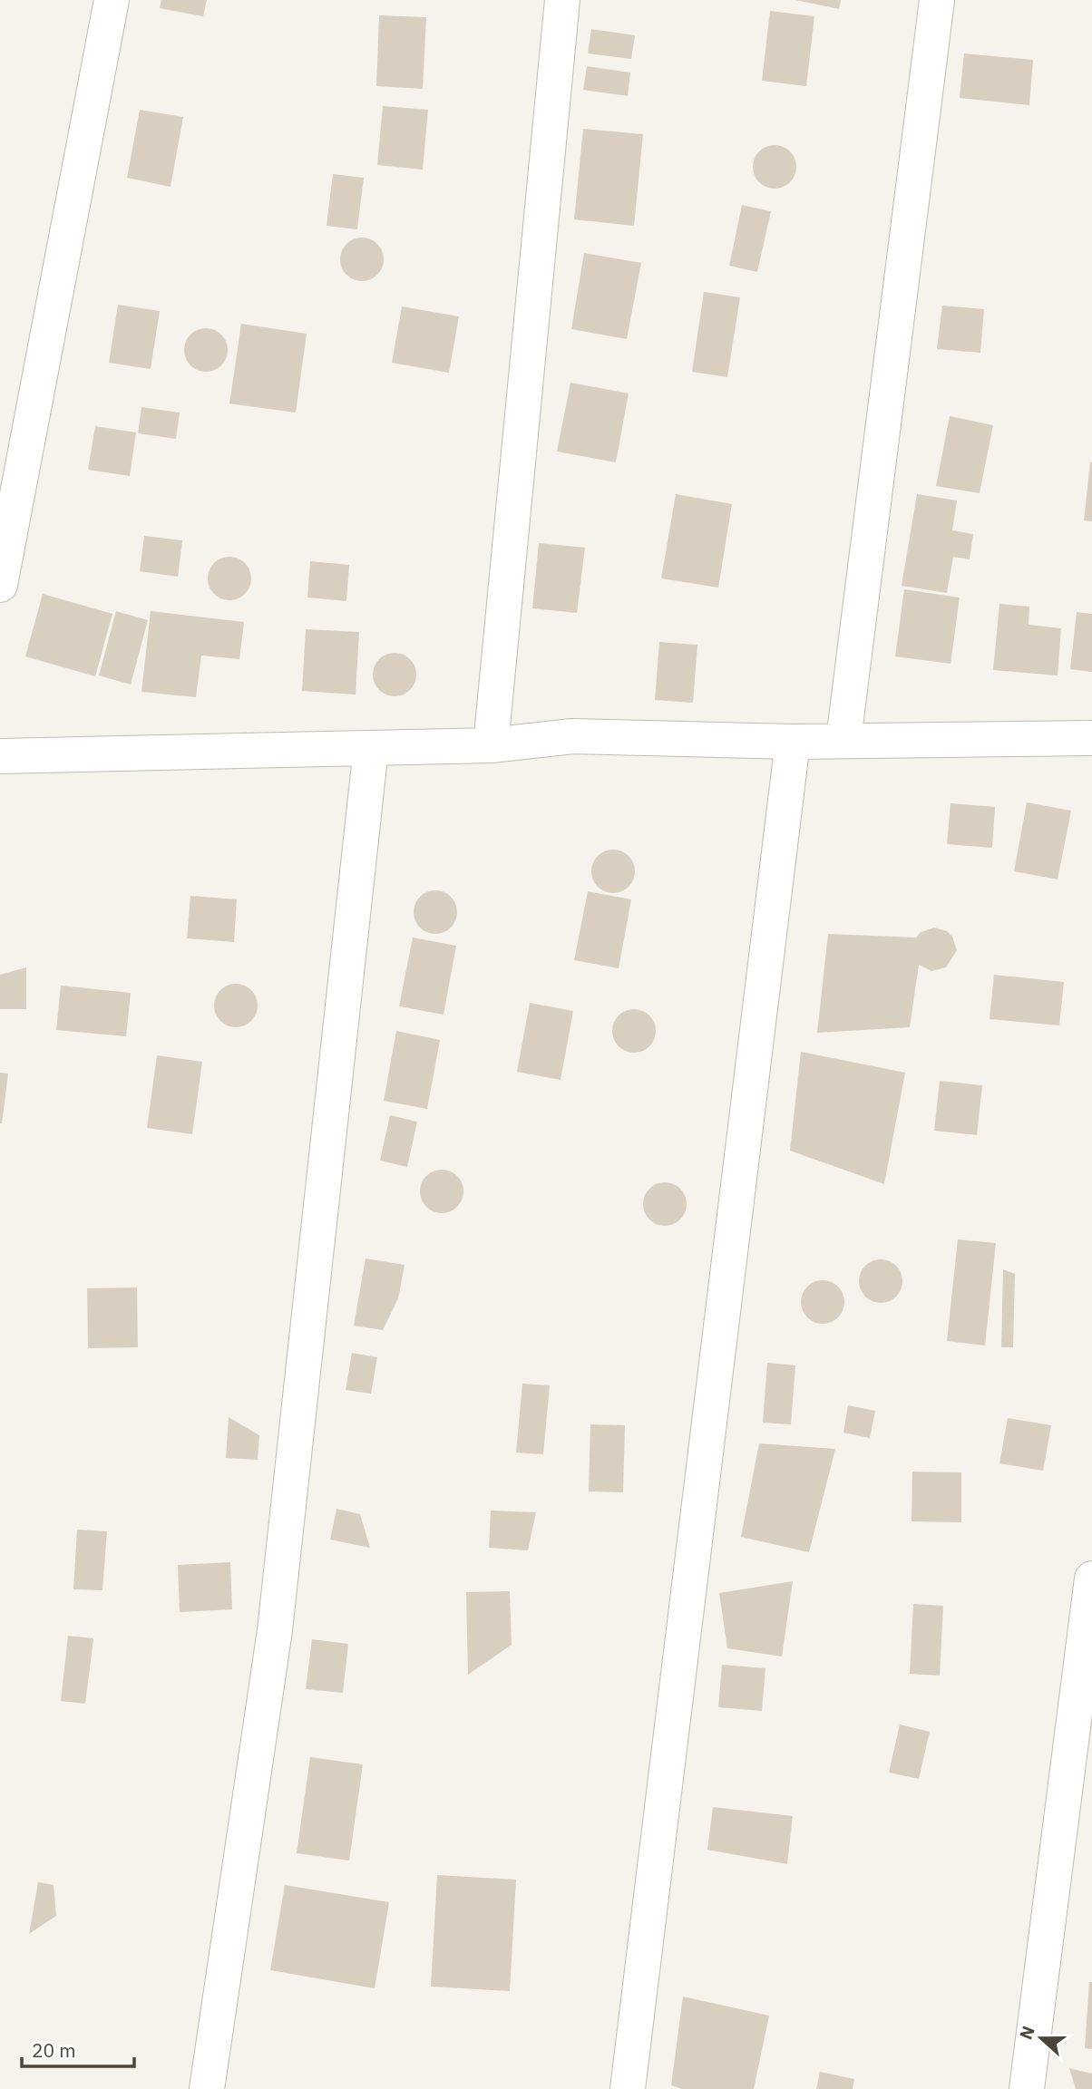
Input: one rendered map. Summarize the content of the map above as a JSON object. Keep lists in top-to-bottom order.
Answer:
{
  "scale_bar": "20 m",
  "north": "left"
}
